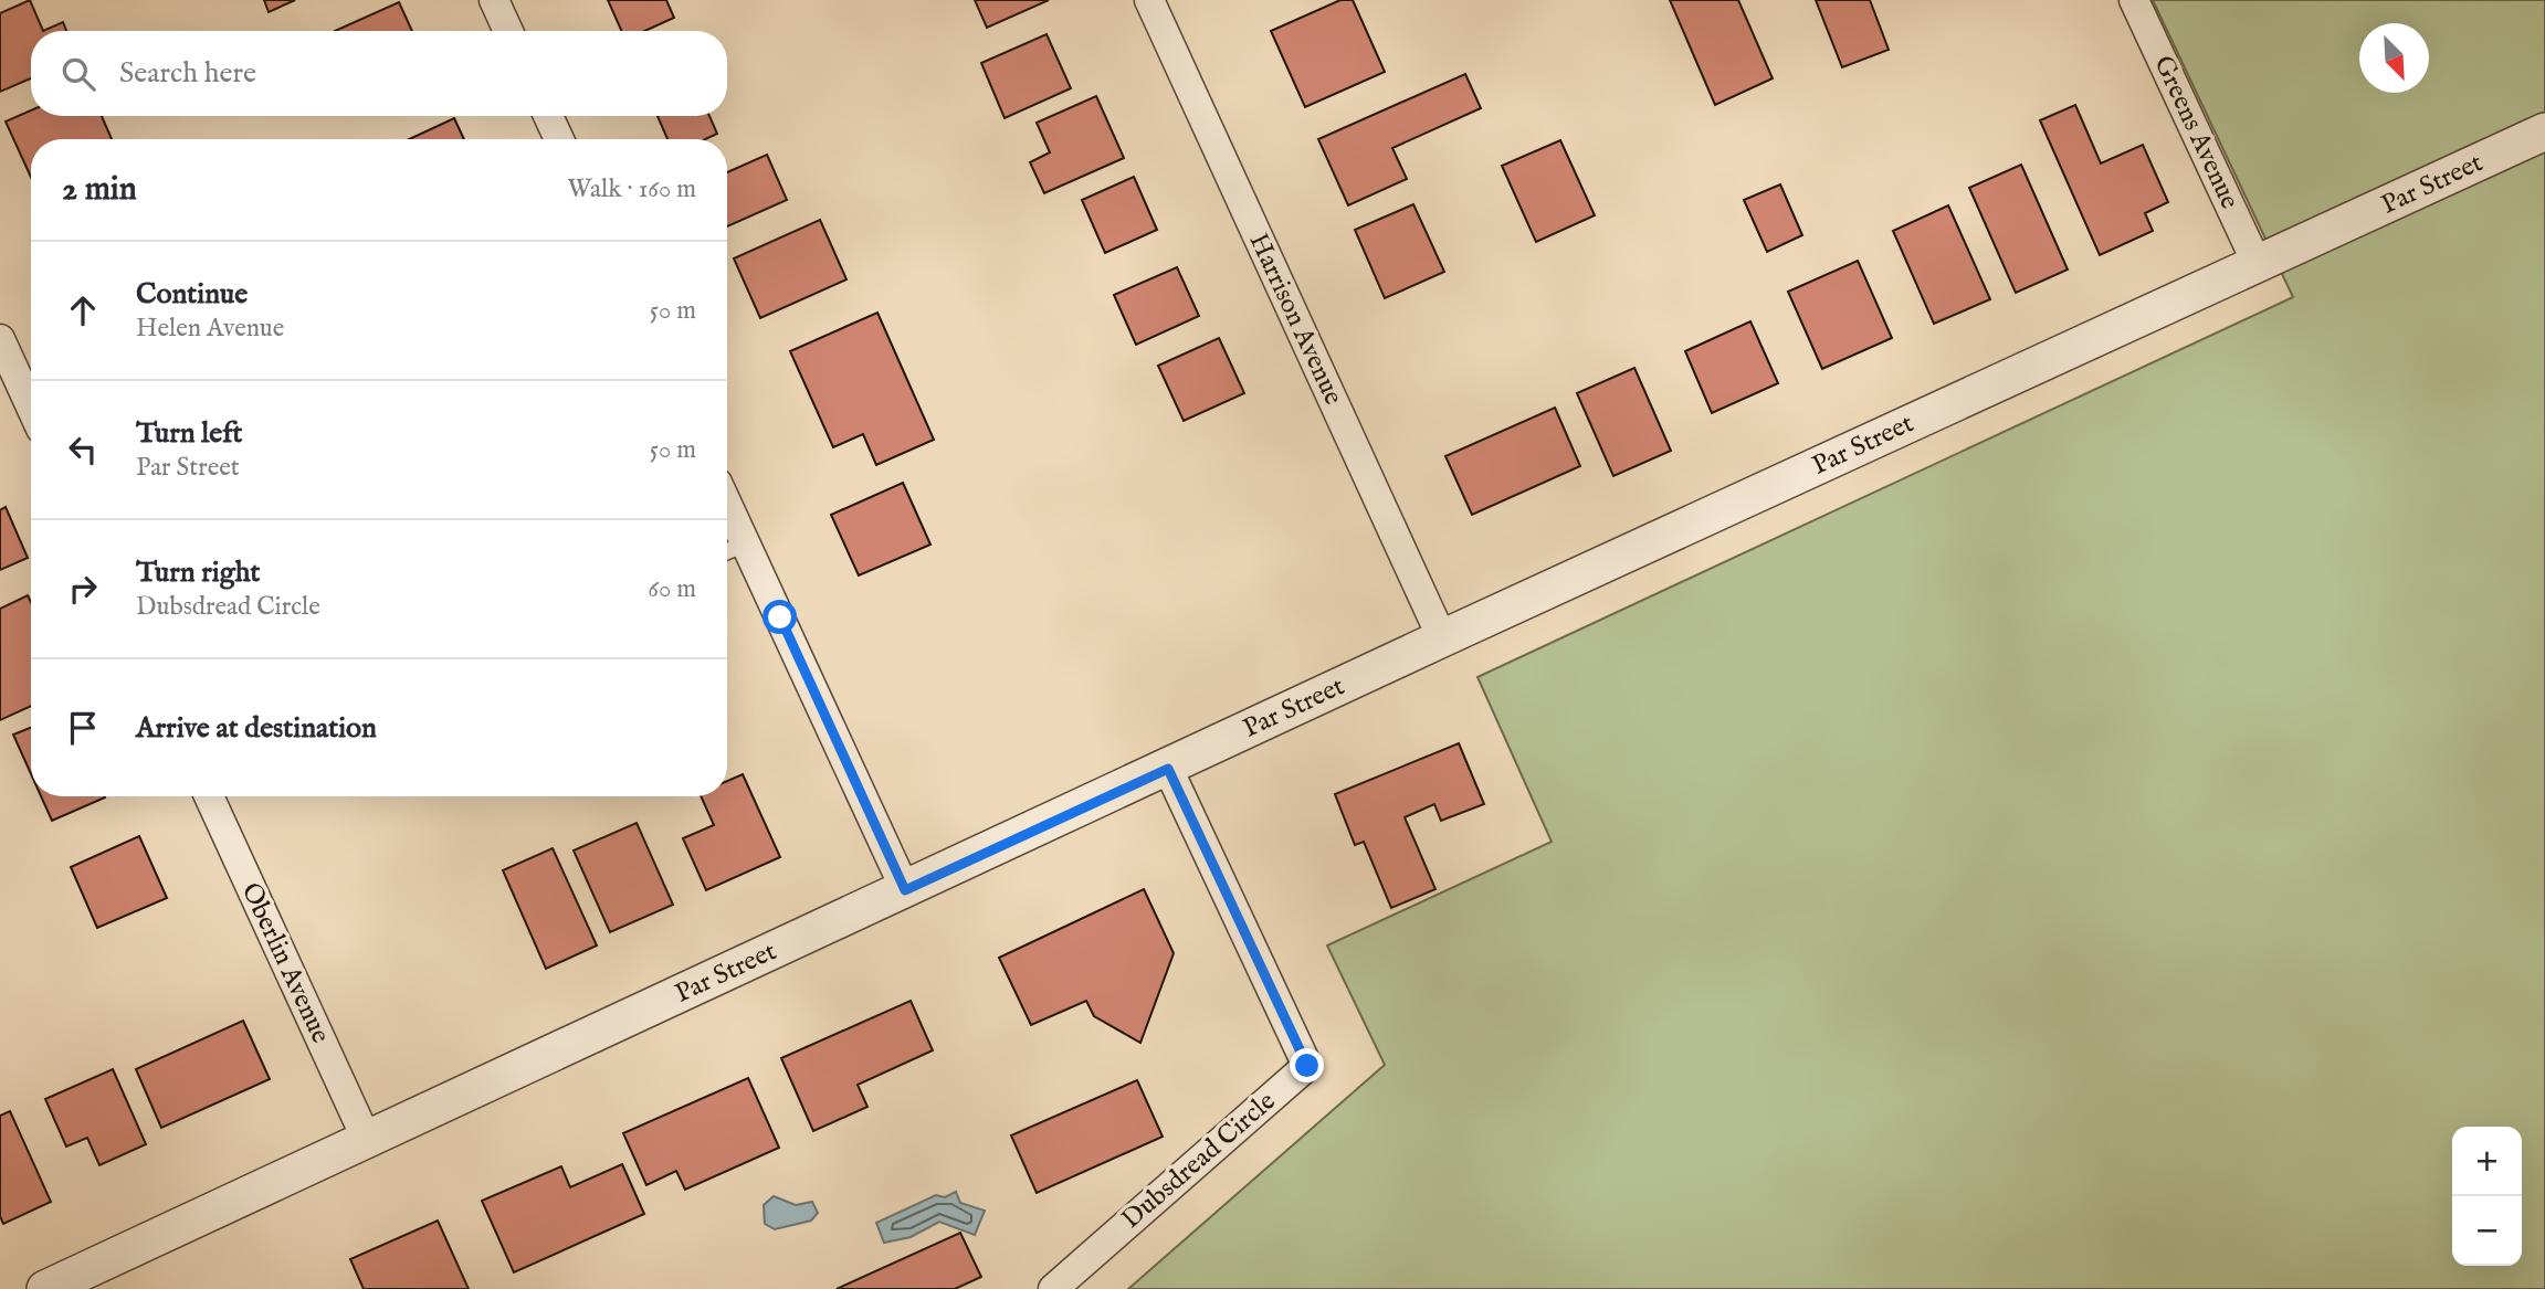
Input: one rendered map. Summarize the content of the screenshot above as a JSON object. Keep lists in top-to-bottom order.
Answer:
{
  "streets": {
    "street": [
      "Greens Avenue",
      "Par Street",
      "Harrison Avenue",
      "Oberlin Avenue",
      "Dubsdread Circle"
    ]
  },
  "crossings": [
    ["Greens Avenue", "Par Street"],
    ["Par Street", "Harrison Avenue"],
    ["Par Street", "Oberlin Avenue"],
    ["Par Street", "Dubsdread Circle"]
  ],
  "north": "bottom right",
  "page": {
    "search": "Search here",
    "heading": ["2 min", "Walk · 160 m"],
    "list": [
      ["Continue", "Helen Avenue", "50 m"],
      ["Turn left", "Par Street", "50 m"],
      ["Turn right", "Dubsdread Circle", "60 m"],
      "Arrive at destination"
    ],
    "map_buttons": ["+", "−"]
  }
}
